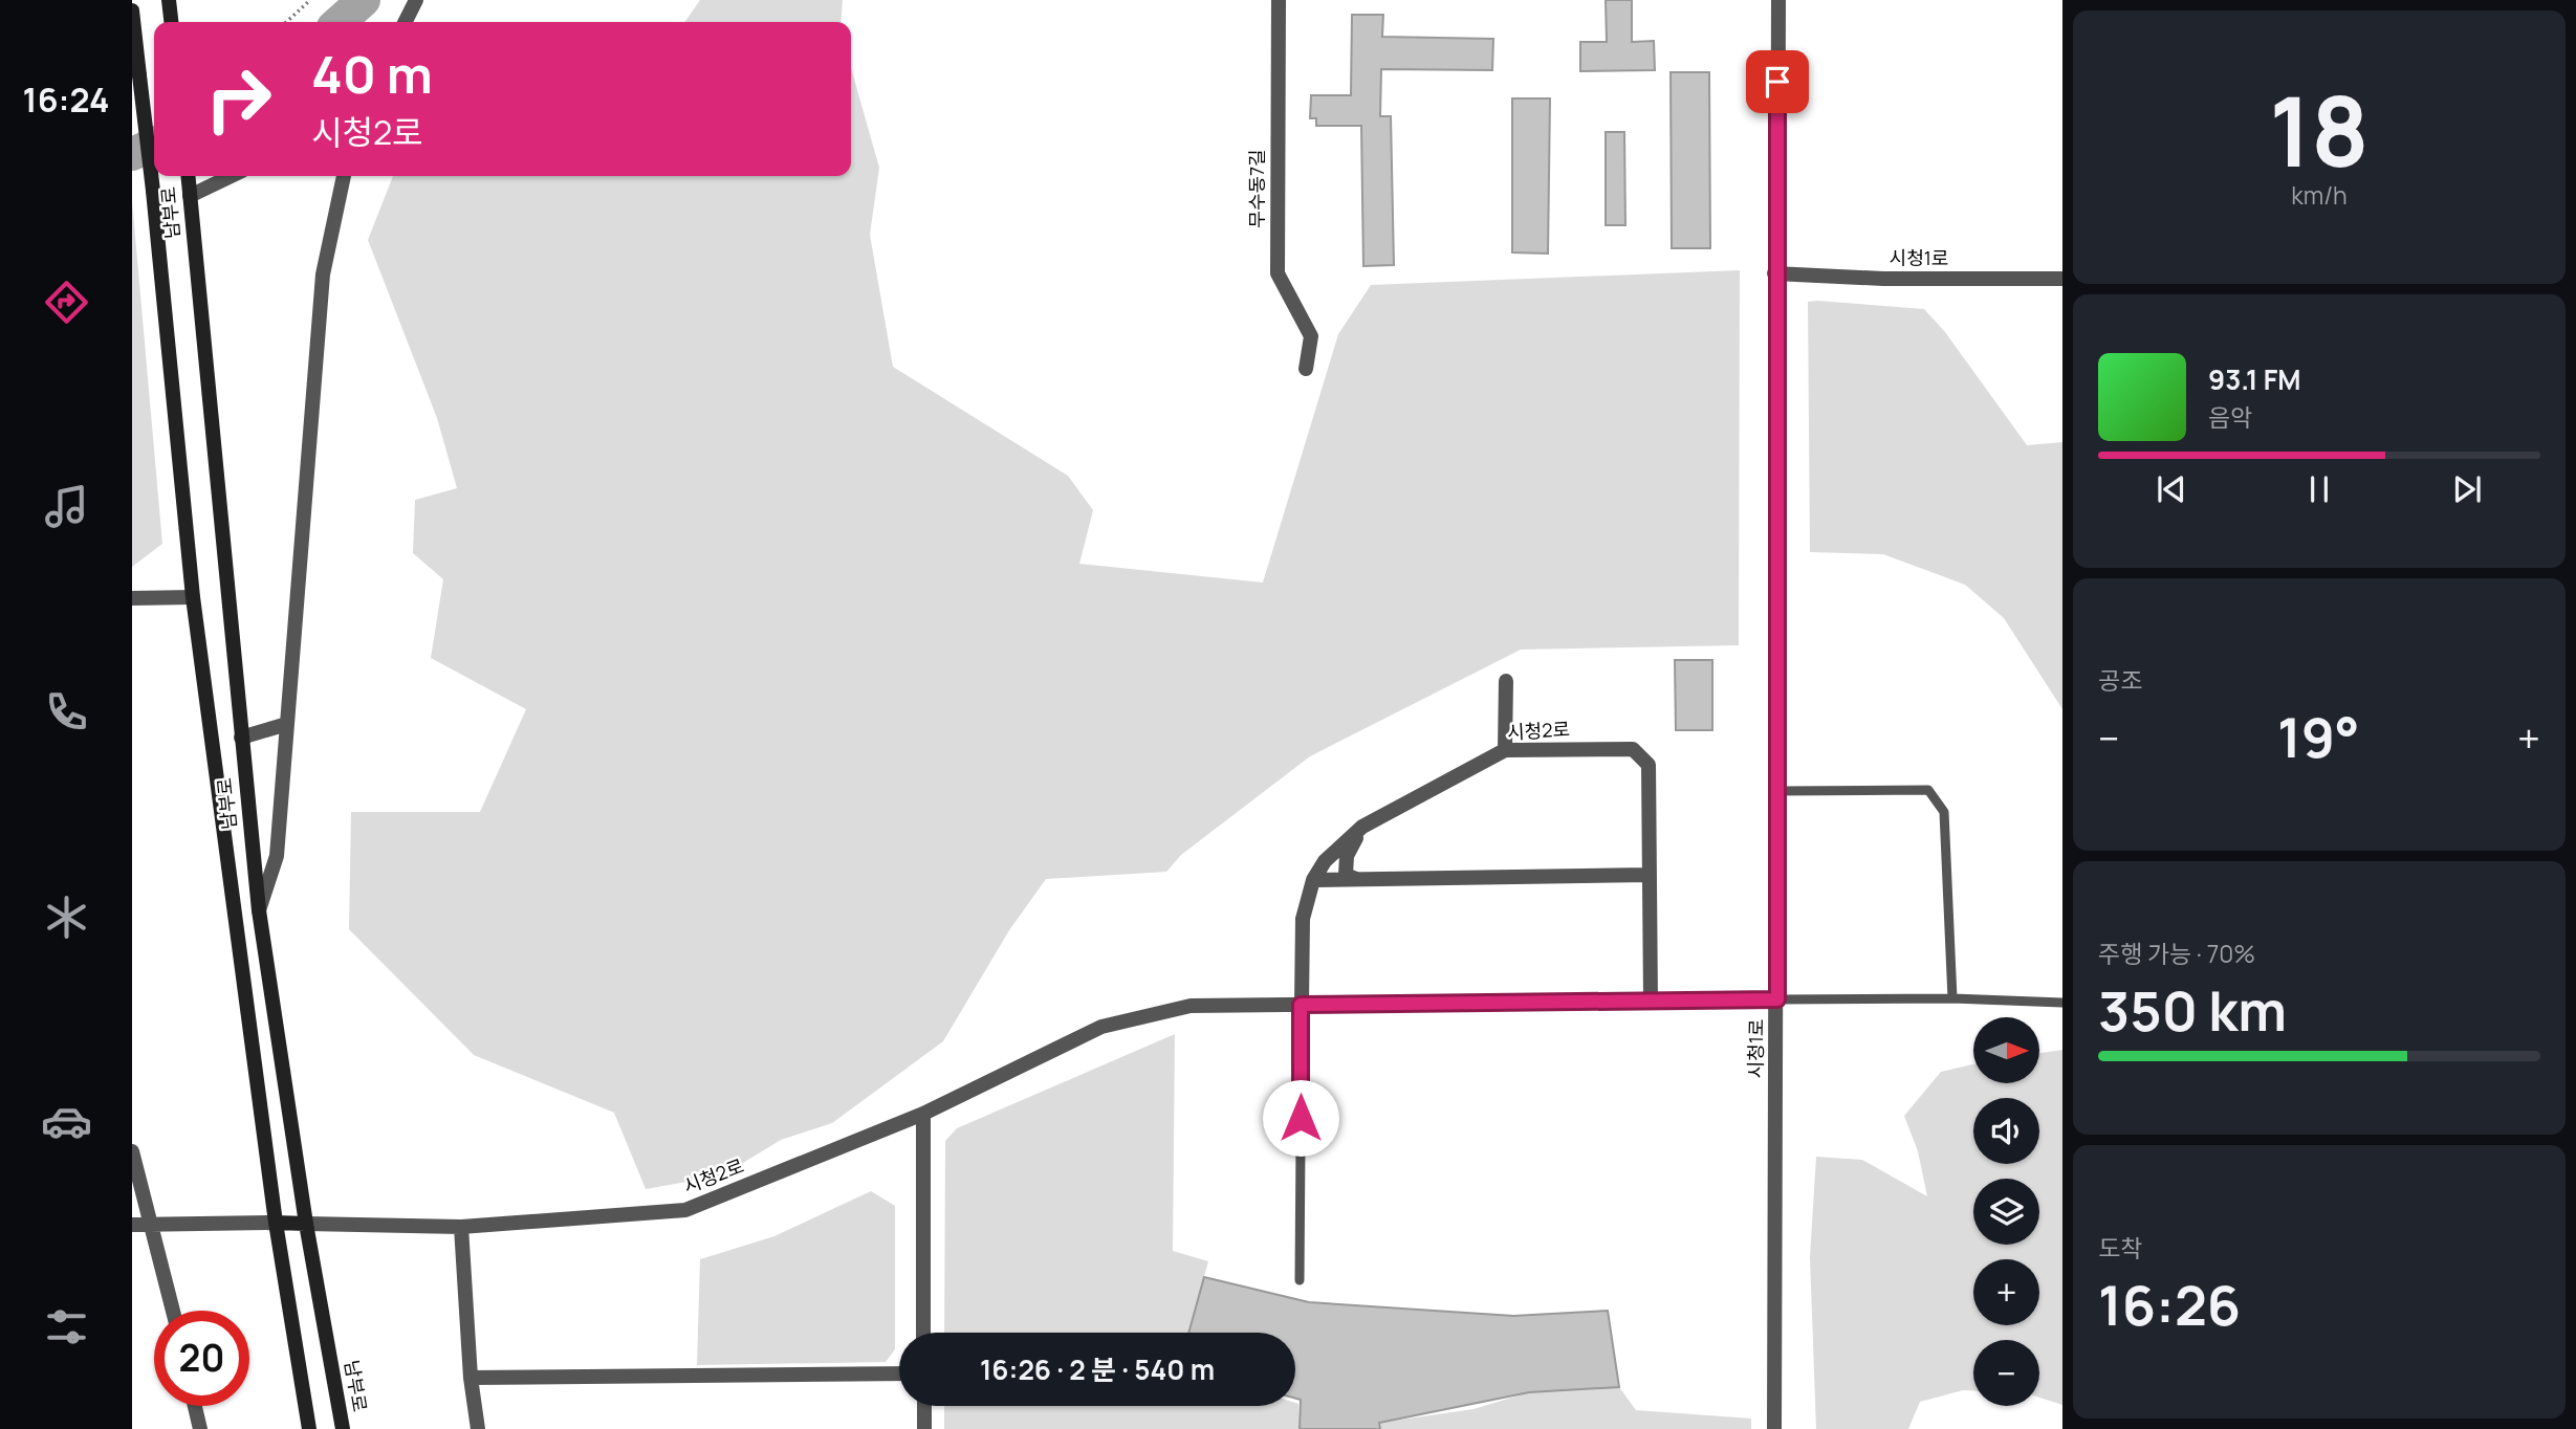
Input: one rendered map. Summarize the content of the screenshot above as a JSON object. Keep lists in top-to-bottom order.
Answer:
{
  "streets": {
    "main road": ["남부로"],
    "street": ["무수동7길", "시청1로", "시청2로"]
  },
  "crossings": [
    ["남부로", "시청2로"],
    ["시청1로", "시청2로"]
  ],
  "north": "right",
  "page": {
    "tabs": "16:24",
    "tile": [
      ["18", "km/h"],
      "공조",
      ["주행 가능 · 70%", "350 km"],
      ["도착", "16:26"]
    ],
    "turn": ["40 m", "시청2로"],
    "song": ["93.1 FM", "음악"],
    "heat": ["−", "19°", "+"],
    "map_buttons": ["+", "−"],
    "limit": "20",
    "trip": "16:26 · 2 분 · 540 m"
  }
}
